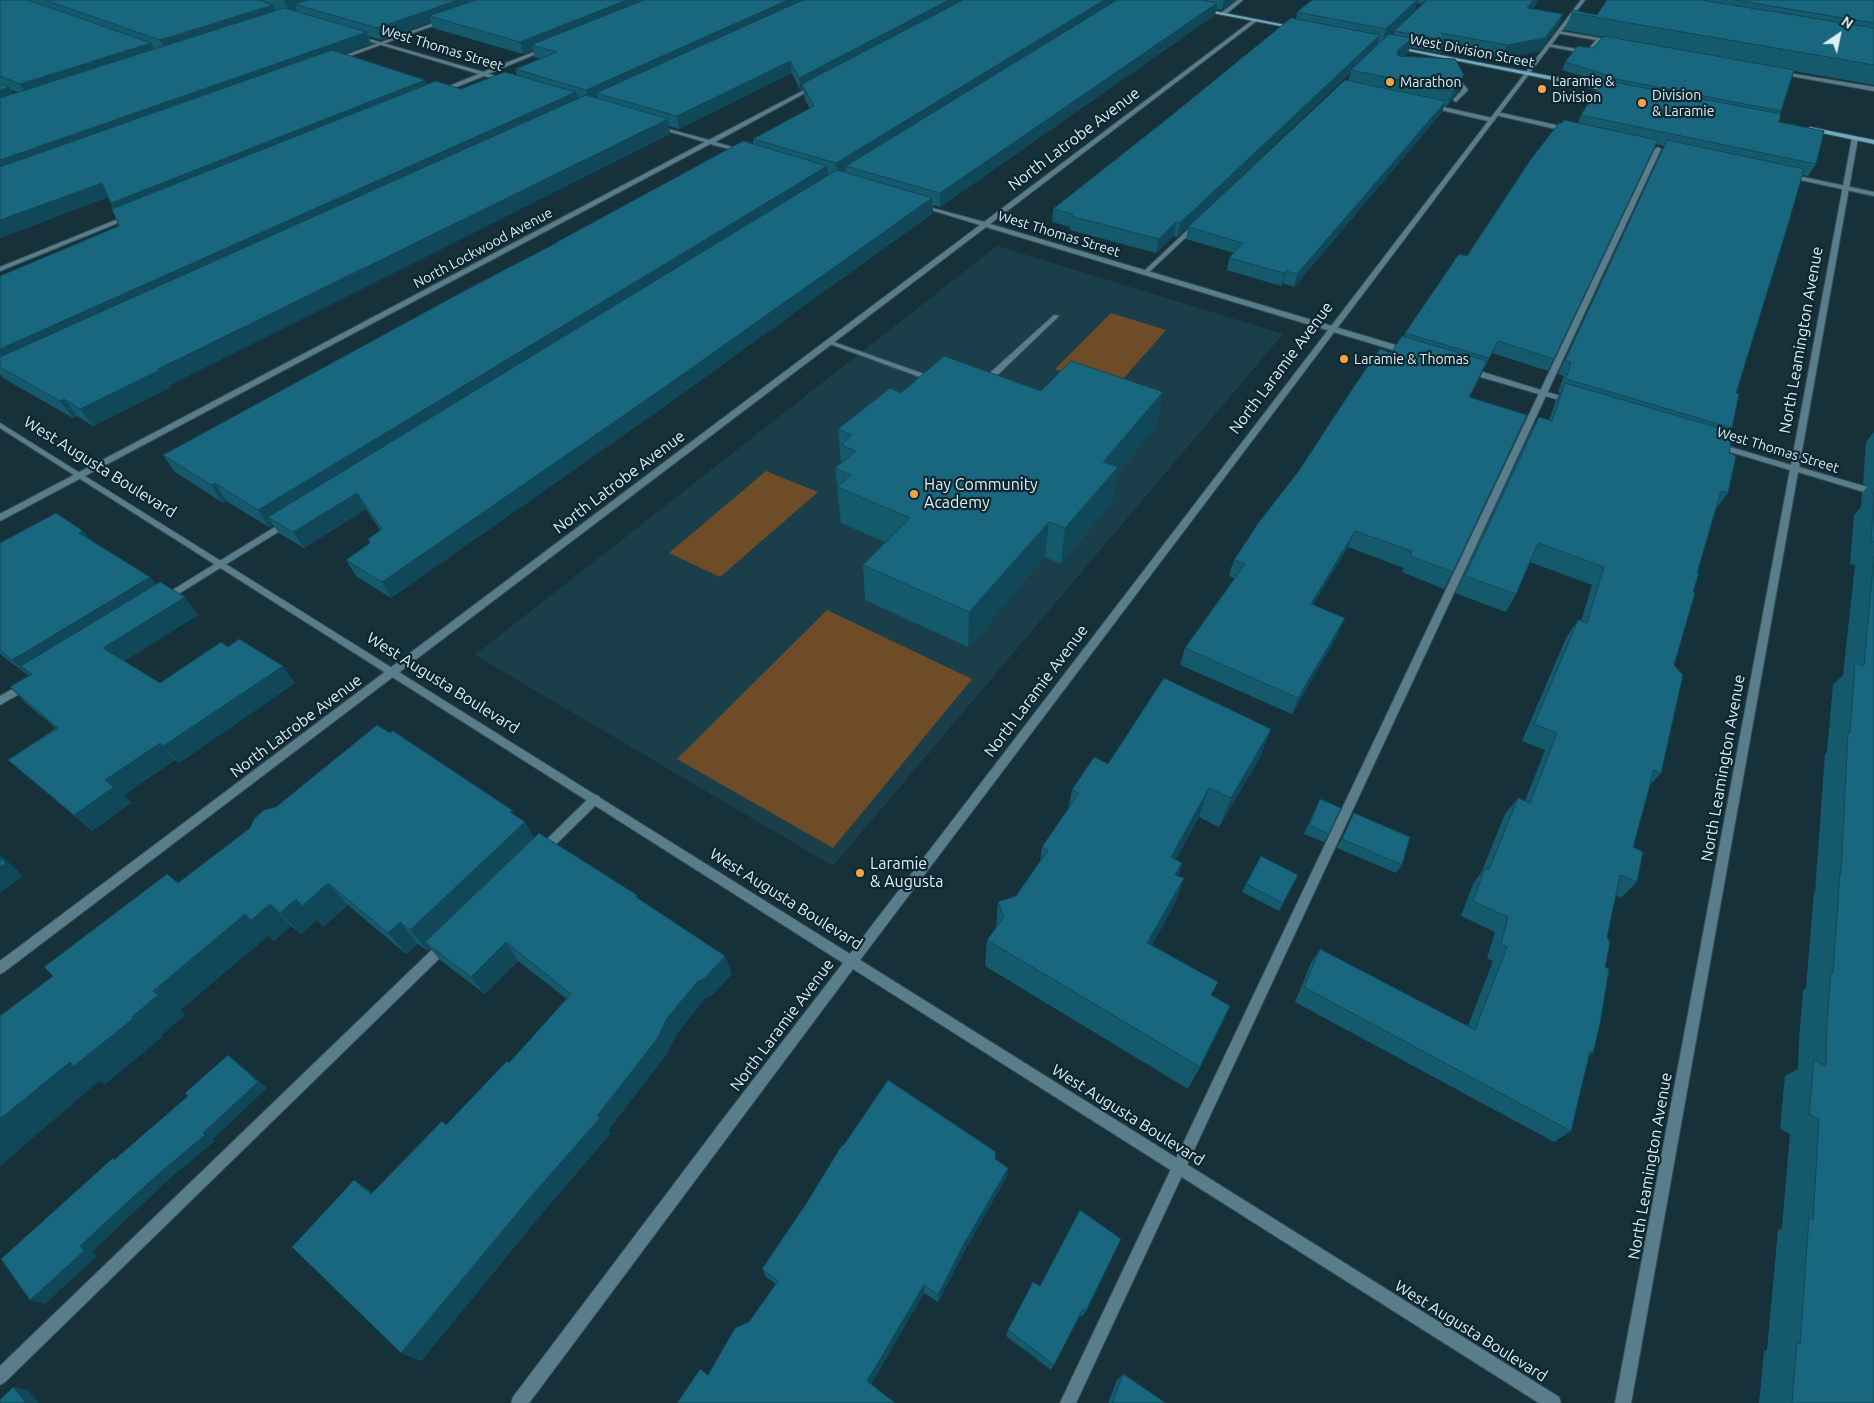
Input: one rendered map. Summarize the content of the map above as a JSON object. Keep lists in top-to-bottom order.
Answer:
{
  "streets": {
    "main road": ["West Division Street"],
    "street": [
      "West Thomas Street",
      "North Latrobe Avenue",
      "North Lockwood Avenue",
      "North Leamington Avenue",
      "North Laramie Avenue",
      "West Augusta Boulevard"
    ]
  },
  "crossings": [
    ["West Thomas Street", "North Latrobe Avenue"],
    ["West Thomas Street", "North Leamington Avenue"],
    ["West Thomas Street", "North Laramie Avenue"],
    ["West Division Street", "North Laramie Avenue"],
    ["North Latrobe Avenue", "West Augusta Boulevard"],
    ["North Lockwood Avenue", "West Augusta Boulevard"],
    ["North Laramie Avenue", "West Augusta Boulevard"]
  ],
  "places": [
    "Marathon",
    "Laramie & Division",
    "Division & Laramie",
    "Laramie & Thomas",
    "Hay Community Academy",
    "Laramie & Augusta"
  ],
  "north": "top right"
}
